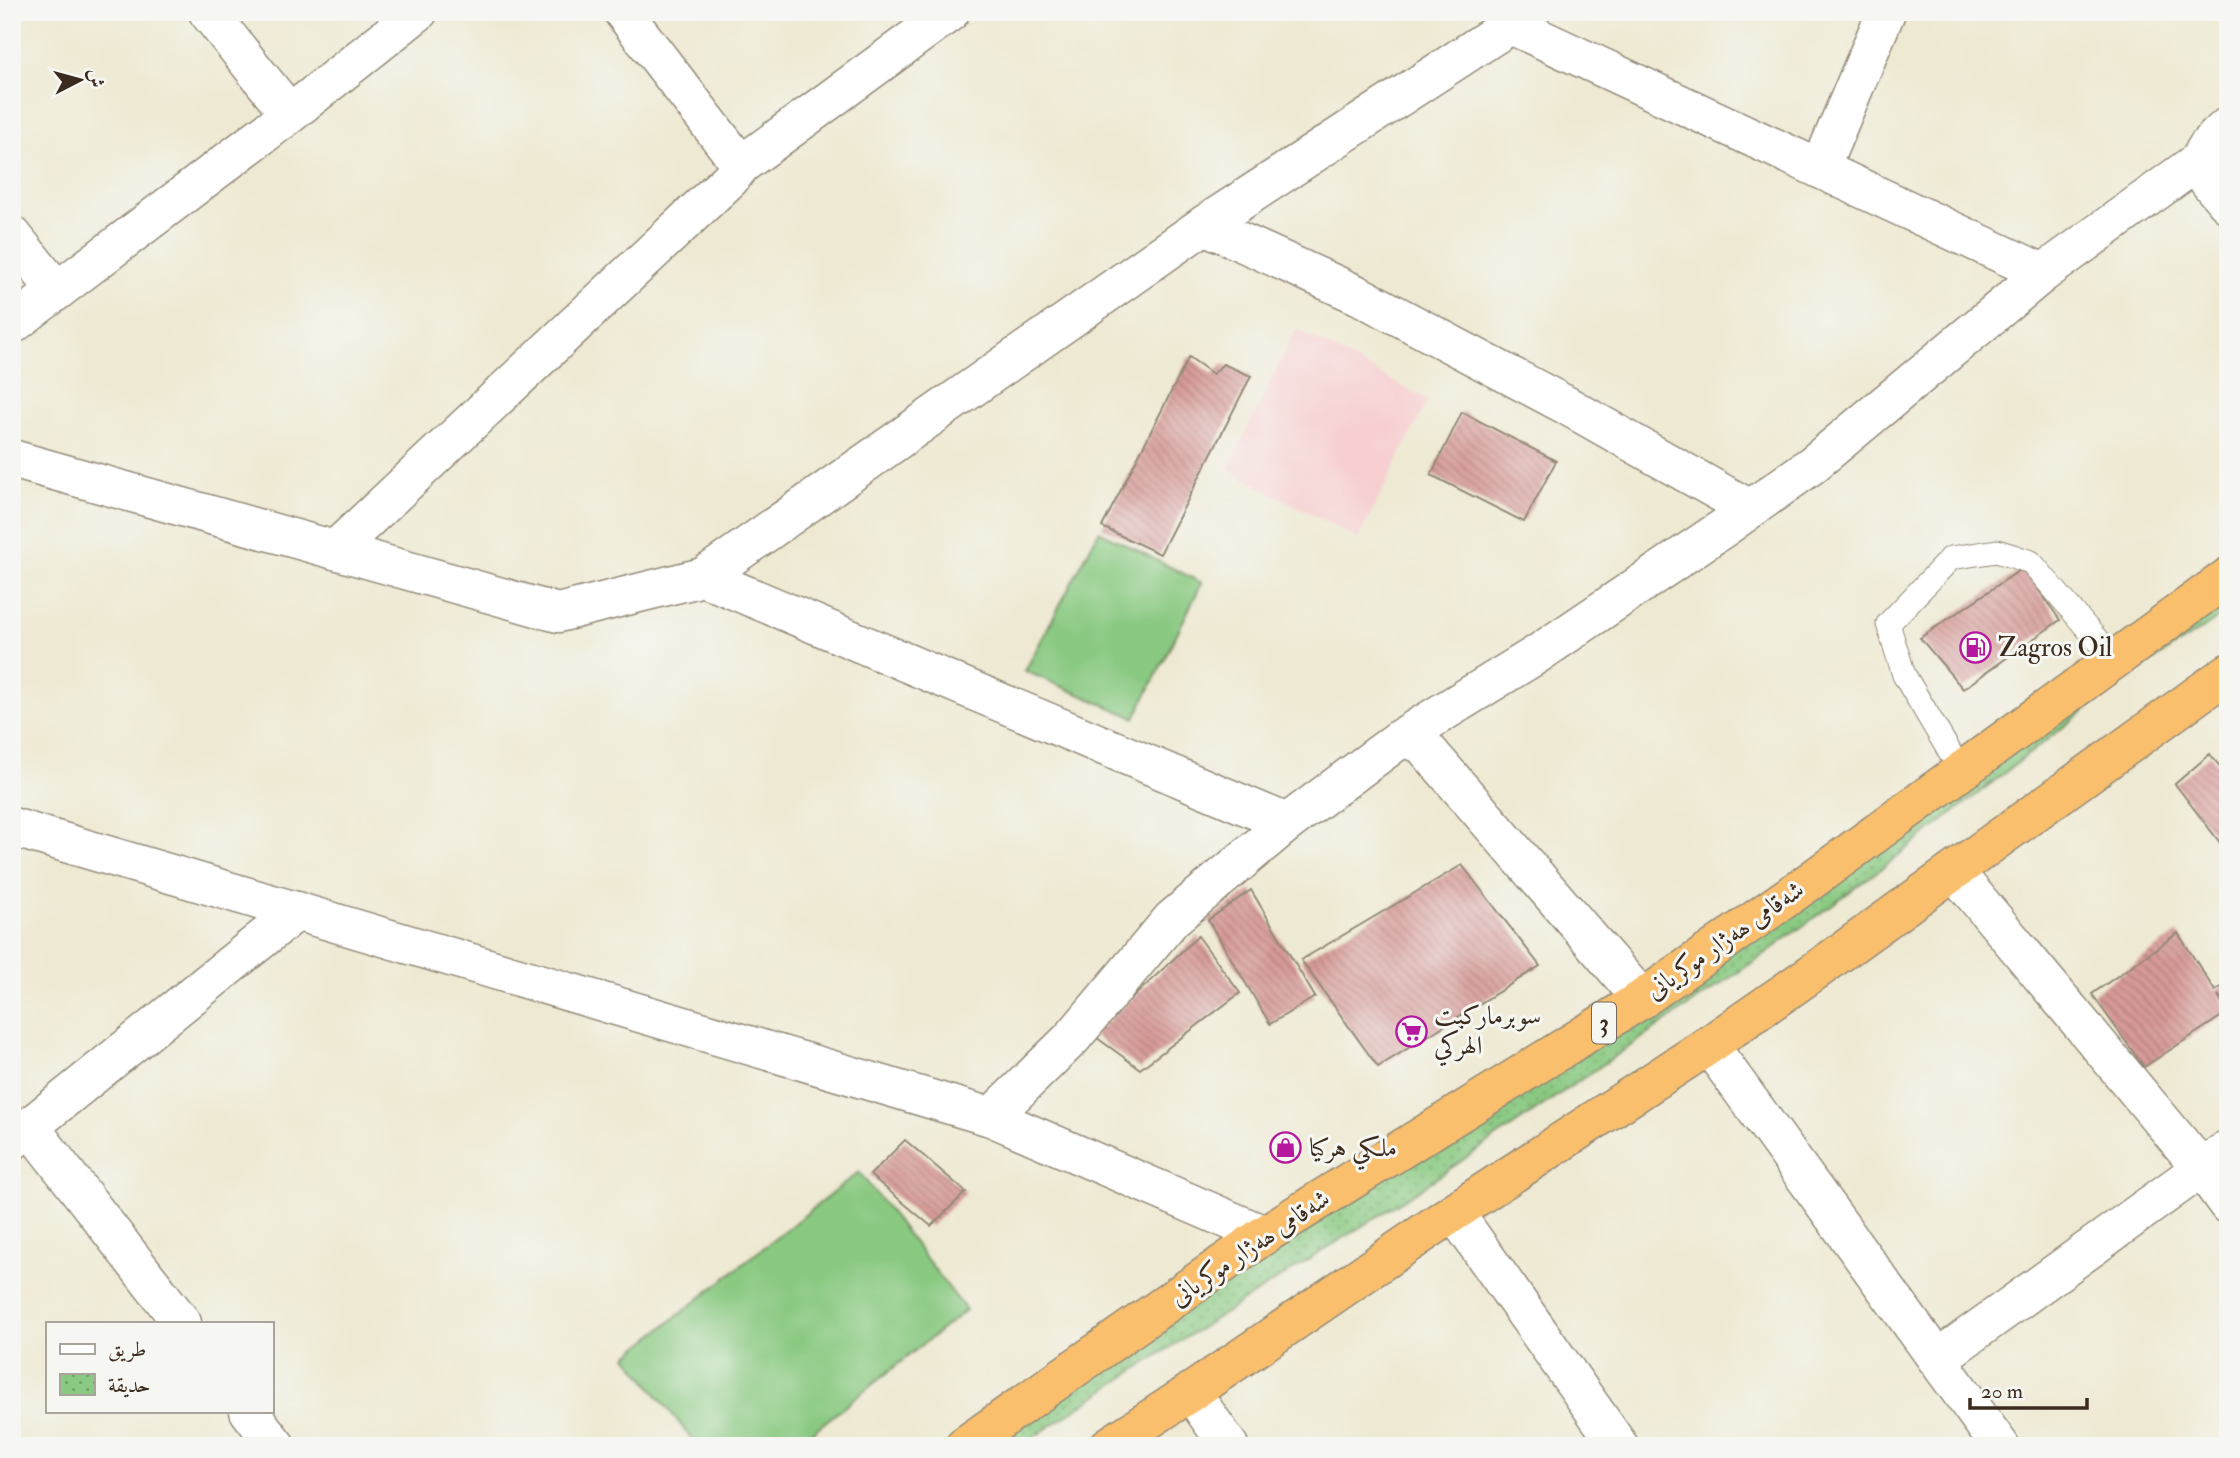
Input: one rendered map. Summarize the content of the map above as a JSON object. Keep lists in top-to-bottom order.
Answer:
{
  "streets": {
    "highway": ["شەقامی ھەژار موکریانی", "3"]
  },
  "places": {
    "fuel station": ["Zagros Oil"],
    "supermarket": ["سوبرماركيت الهركي"],
    "shop": ["ملكي هركيا"]
  },
  "legend": ["طريق", "حديقة"],
  "scale_bar": "20 m",
  "north": "right"
}
